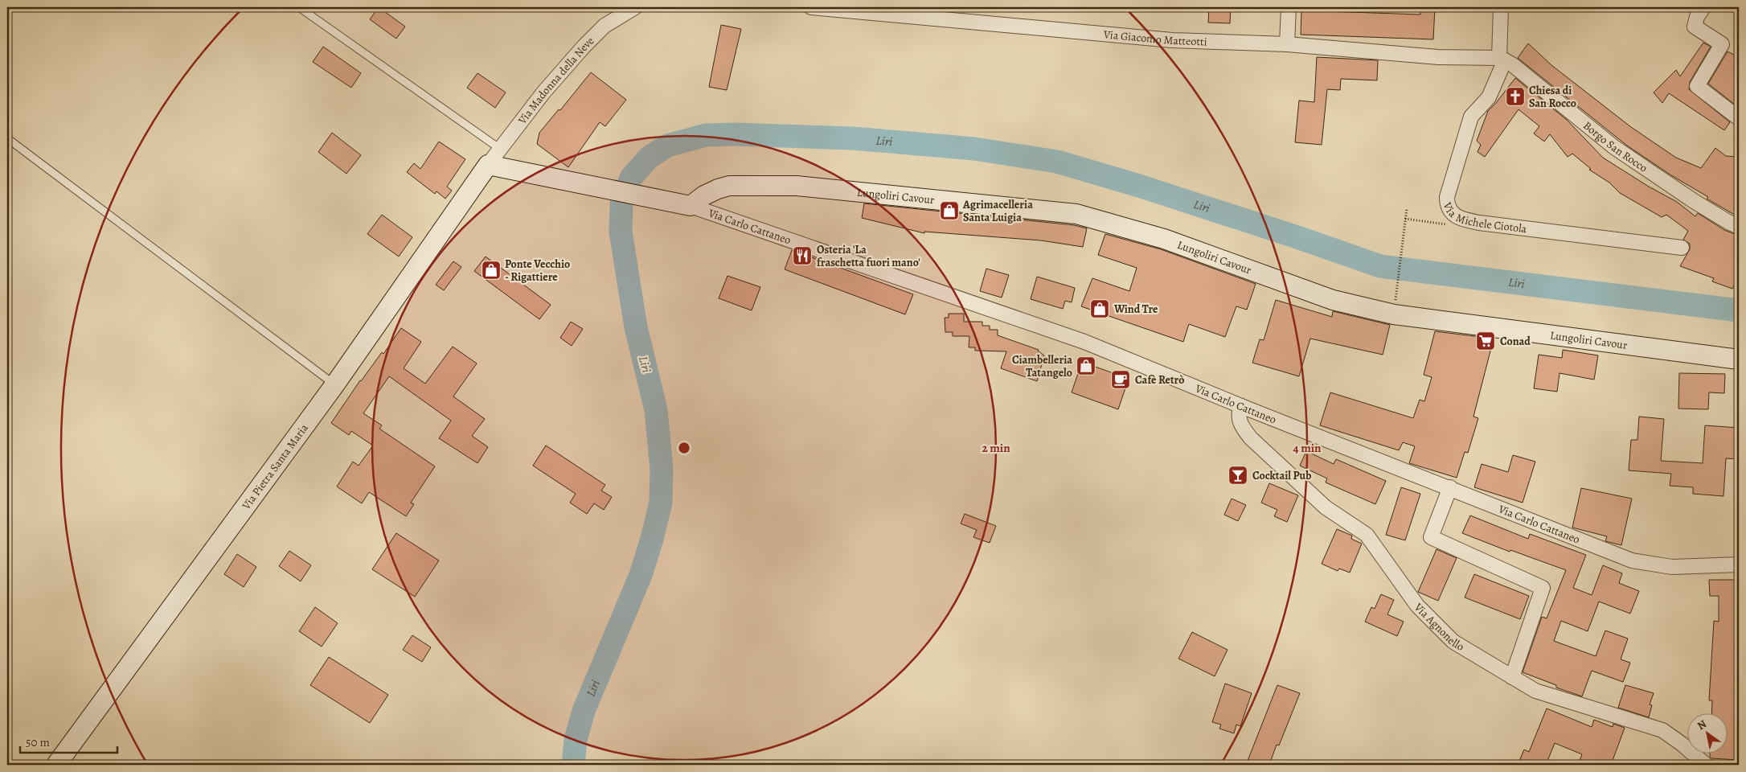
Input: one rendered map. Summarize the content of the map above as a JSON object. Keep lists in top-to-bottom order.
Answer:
{
  "streets": {
    "street": [
      "Via Giacomo Matteotti",
      "Via Madonna della Neve",
      "Borgo San Rocco",
      "Lungoliri Cavour",
      "Via Michele Ciotola",
      "Via Carlo Cattaneo",
      "Via Pietra Santa Maria",
      "Via Agnonello"
    ]
  },
  "crossings": [
    ["Via Giacomo Matteotti", "Borgo San Rocco"],
    ["Via Giacomo Matteotti", "Via Michele Ciotola"],
    ["Via Madonna della Neve", "Via Pietra Santa Maria"],
    ["Borgo San Rocco", "Via Michele Ciotola"],
    ["Lungoliri Cavour", "Via Carlo Cattaneo"],
    ["Via Carlo Cattaneo", "Via Agnonello"]
  ],
  "water": ["Liri"],
  "places": {
    "church": ["Chiesa di San Rocco"],
    "shop": [
      "Agrimacelleria Santa Luigia",
      "Ponte Vecchio - Rigattiere",
      "Wind Tre",
      "Ciambelleria Tatangelo"
    ],
    "restaurant": ["Osteria 'La fraschetta fuori mano'"],
    "supermarket": ["Conad"],
    "cafe": ["Cafè Retrò"],
    "bar": ["Cocktail Pub"]
  },
  "scale_bar": "50 m",
  "north": "top left",
  "rings": ["2 min", "4 min"]
}
